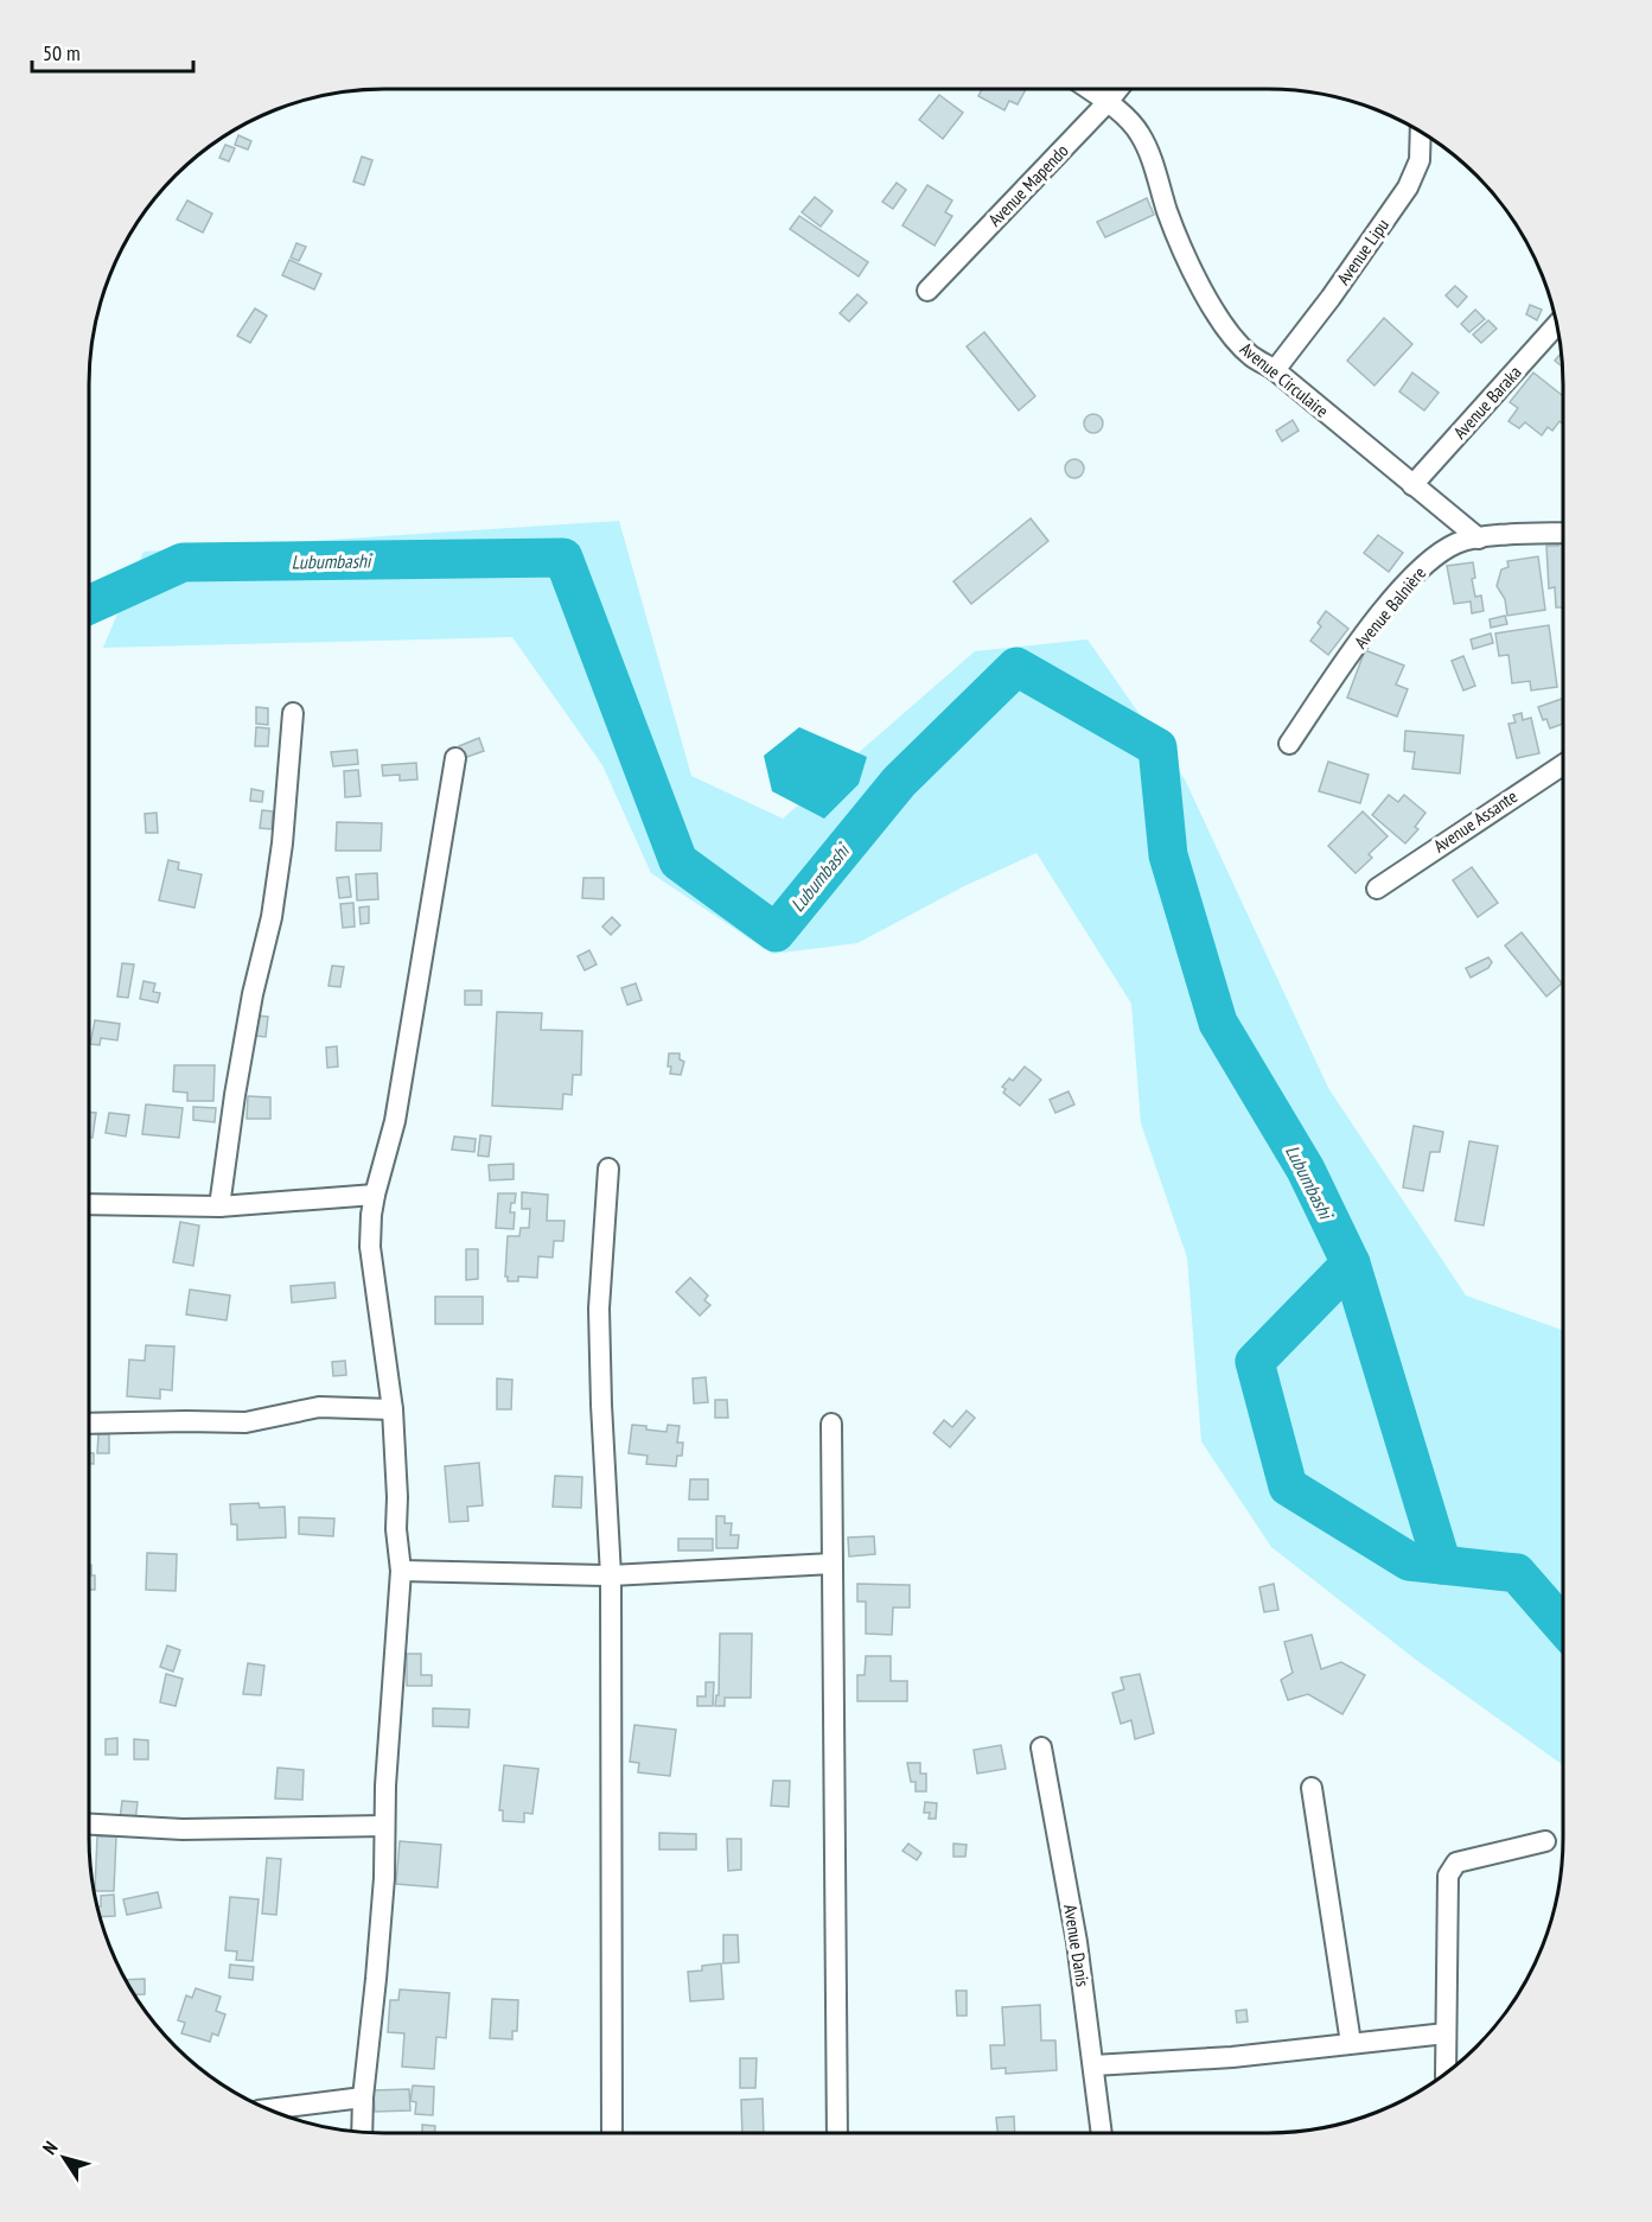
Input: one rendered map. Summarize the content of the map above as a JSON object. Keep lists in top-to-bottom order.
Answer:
{
  "streets": {
    "street": [
      "Avenue Mapendo",
      "Avenue Lipu",
      "Avenue Circulaire",
      "Avenue Baraka",
      "Avenue Balnière",
      "Avenue Assante",
      "Avenue Danis"
    ]
  },
  "crossings": [
    ["Avenue Mapendo", "Avenue Circulaire"],
    ["Avenue Lipu", "Avenue Circulaire"],
    ["Avenue Circulaire", "Avenue Baraka"],
    ["Avenue Circulaire", "Avenue Balnière"]
  ],
  "water": ["Lubumbashi"],
  "scale_bar": "50 m",
  "north": "top left"
}
